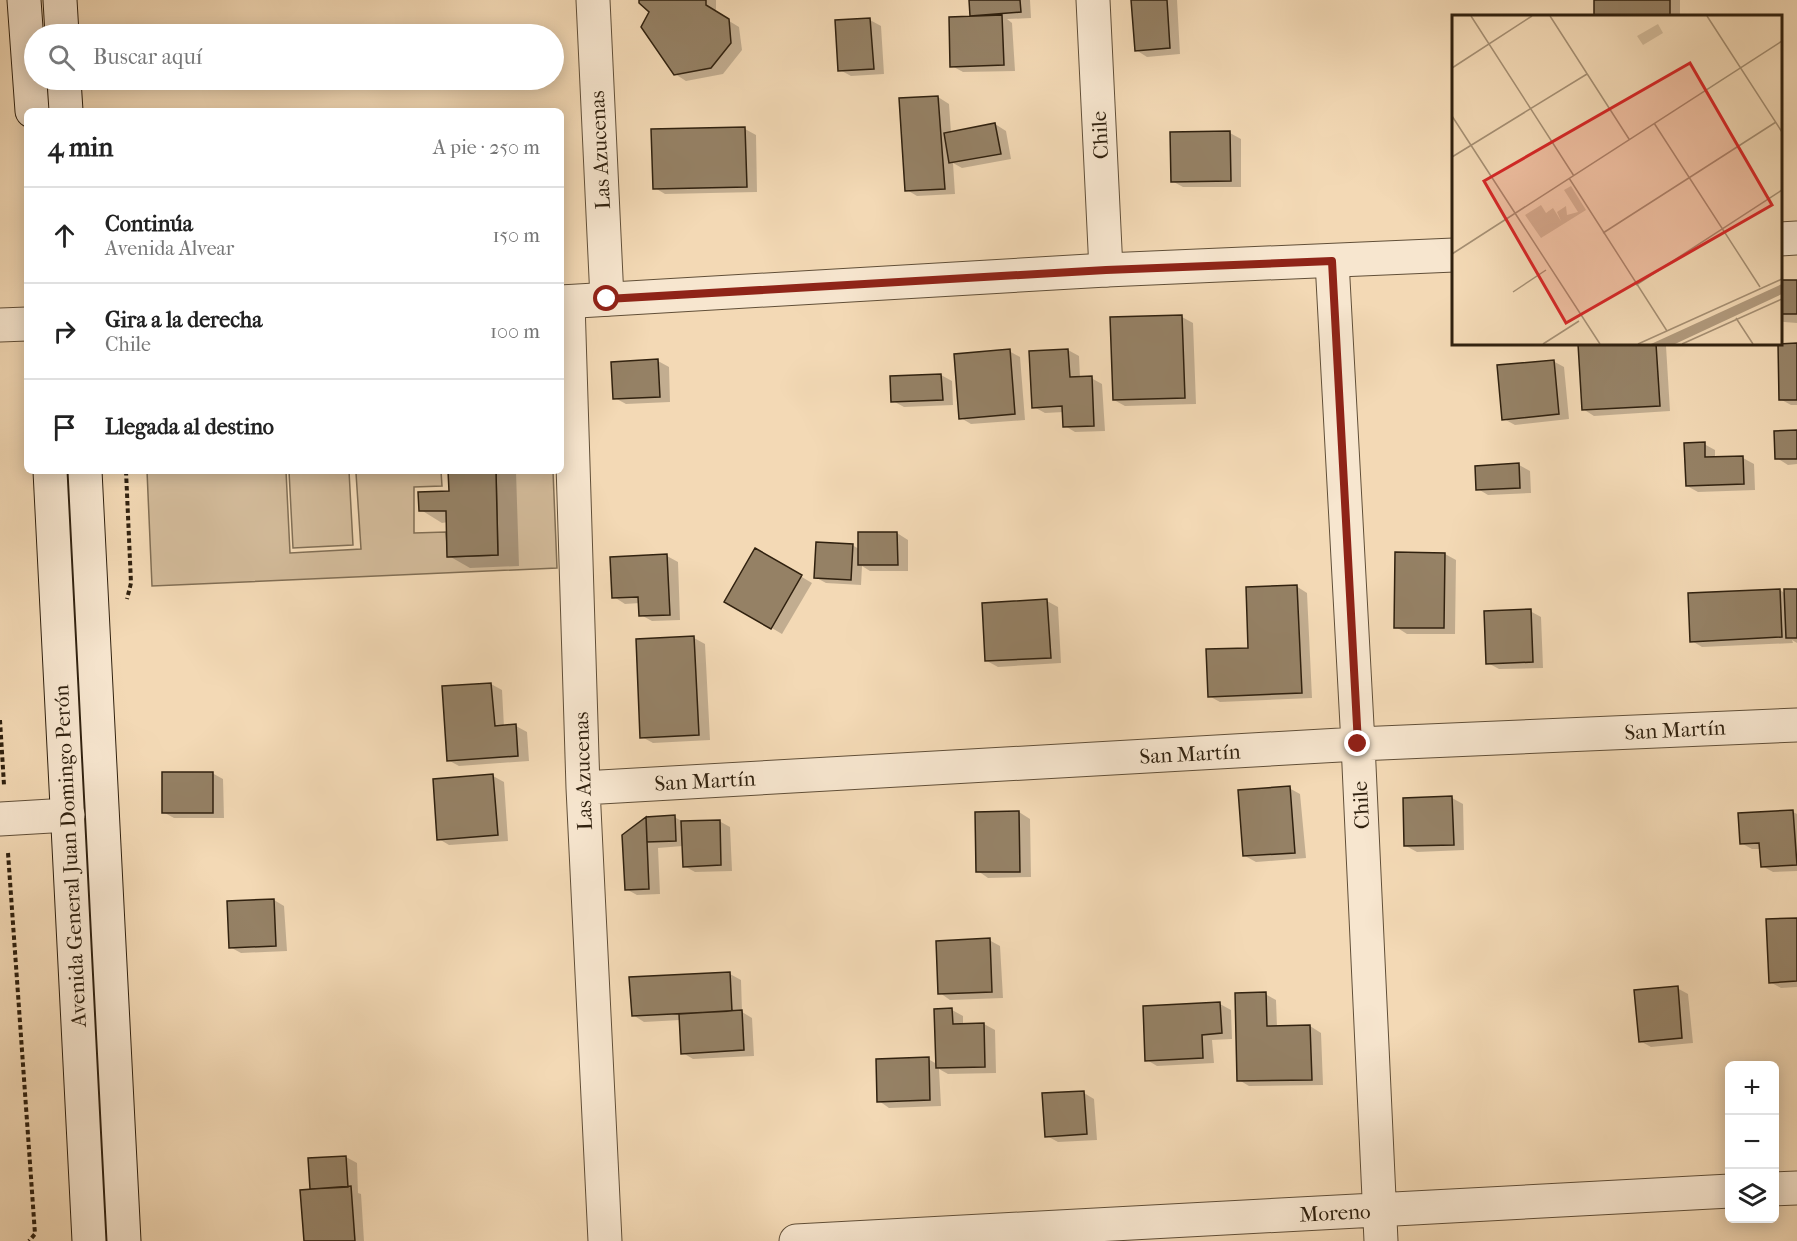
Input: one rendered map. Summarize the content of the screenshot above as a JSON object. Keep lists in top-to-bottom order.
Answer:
{
  "streets": {
    "street": [
      "Chile",
      "Las Azucenas",
      "San Martín",
      "Avenida General Juan Domingo Perón",
      "Moreno"
    ]
  },
  "crossings": [
    ["Chile", "San Martín"],
    ["Chile", "Moreno"],
    ["Las Azucenas", "San Martín"]
  ],
  "page": {
    "search": "Buscar aquí",
    "heading": ["4 min", "A pie · 250 m"],
    "list": [
      ["Continúa", "Avenida Alvear", "150 m"],
      ["Gira a la derecha", "Chile", "100 m"],
      "Llegada al destino"
    ],
    "map_buttons": ["+", "−"]
  }
}
